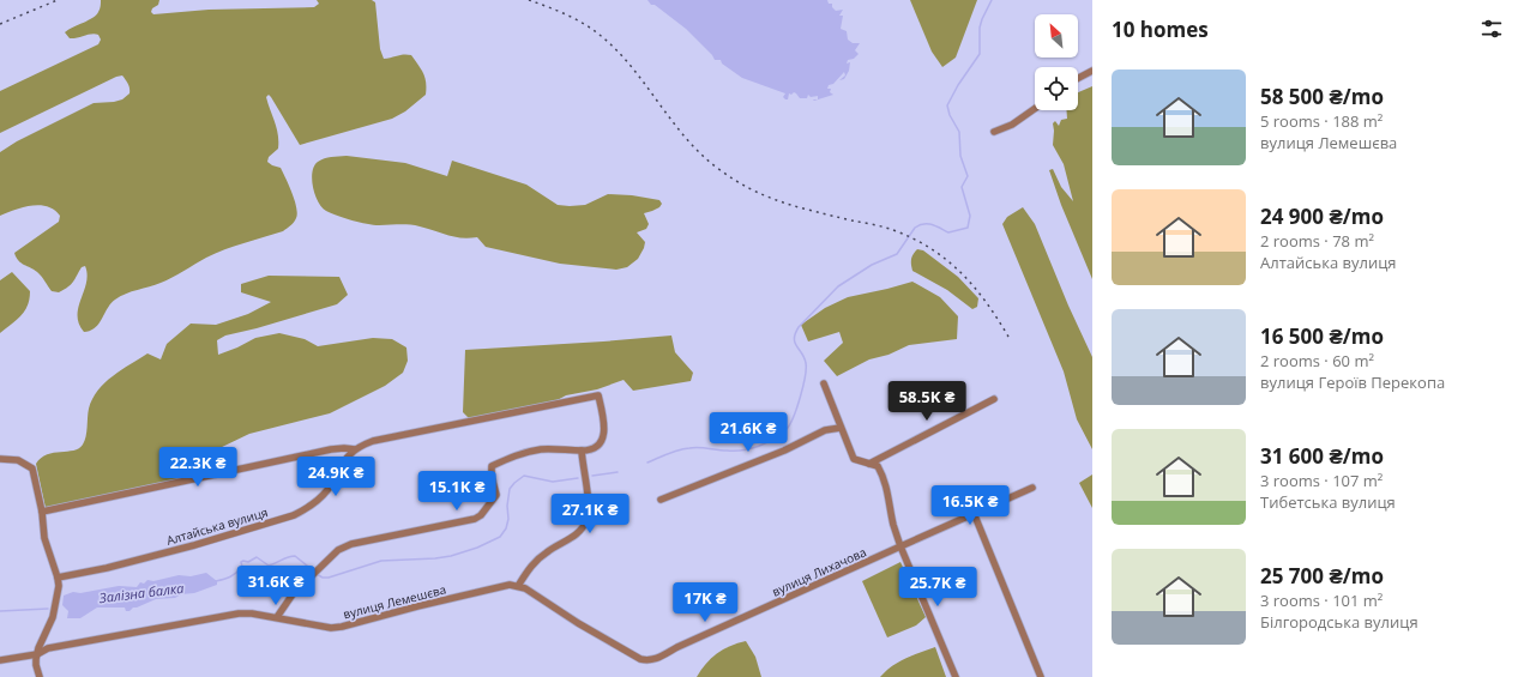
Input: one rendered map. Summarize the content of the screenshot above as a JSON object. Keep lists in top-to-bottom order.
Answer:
{
  "streets": {
    "street": ["Алтайська вулиця", "вулиця Лихачова", "вулиця Лемешєва"]
  },
  "crossings": [
    ["вулиця Лихачова", "вулиця Лемешєва"]
  ],
  "water": ["Залізна балка"],
  "north": "top left",
  "page": {
    "heading": "10 homes",
    "list": [
      {
        "name": "58 500 ₴/mo",
        "note": "5 rooms · 188 m² · вулиця Лемешєва"
      },
      {
        "name": "24 900 ₴/mo",
        "note": "2 rooms · 78 m² · Алтайська вулиця"
      },
      {
        "name": "16 500 ₴/mo",
        "note": "2 rooms · 60 m² · вулиця Героїв Перекопа"
      },
      {
        "name": "31 600 ₴/mo",
        "note": "3 rooms · 107 m² · Тибетська вулиця"
      },
      {
        "name": "25 700 ₴/mo",
        "note": "3 rooms · 101 m² · Білгородська вулиця"
      }
    ],
    "price": [
      "58.5K ₴",
      "21.6K ₴",
      "22.3K ₴",
      "24.9K ₴",
      "15.1K ₴",
      "16.5K ₴",
      "27.1K ₴",
      "31.6K ₴",
      "25.7K ₴",
      "17K ₴"
    ]
  }
}
